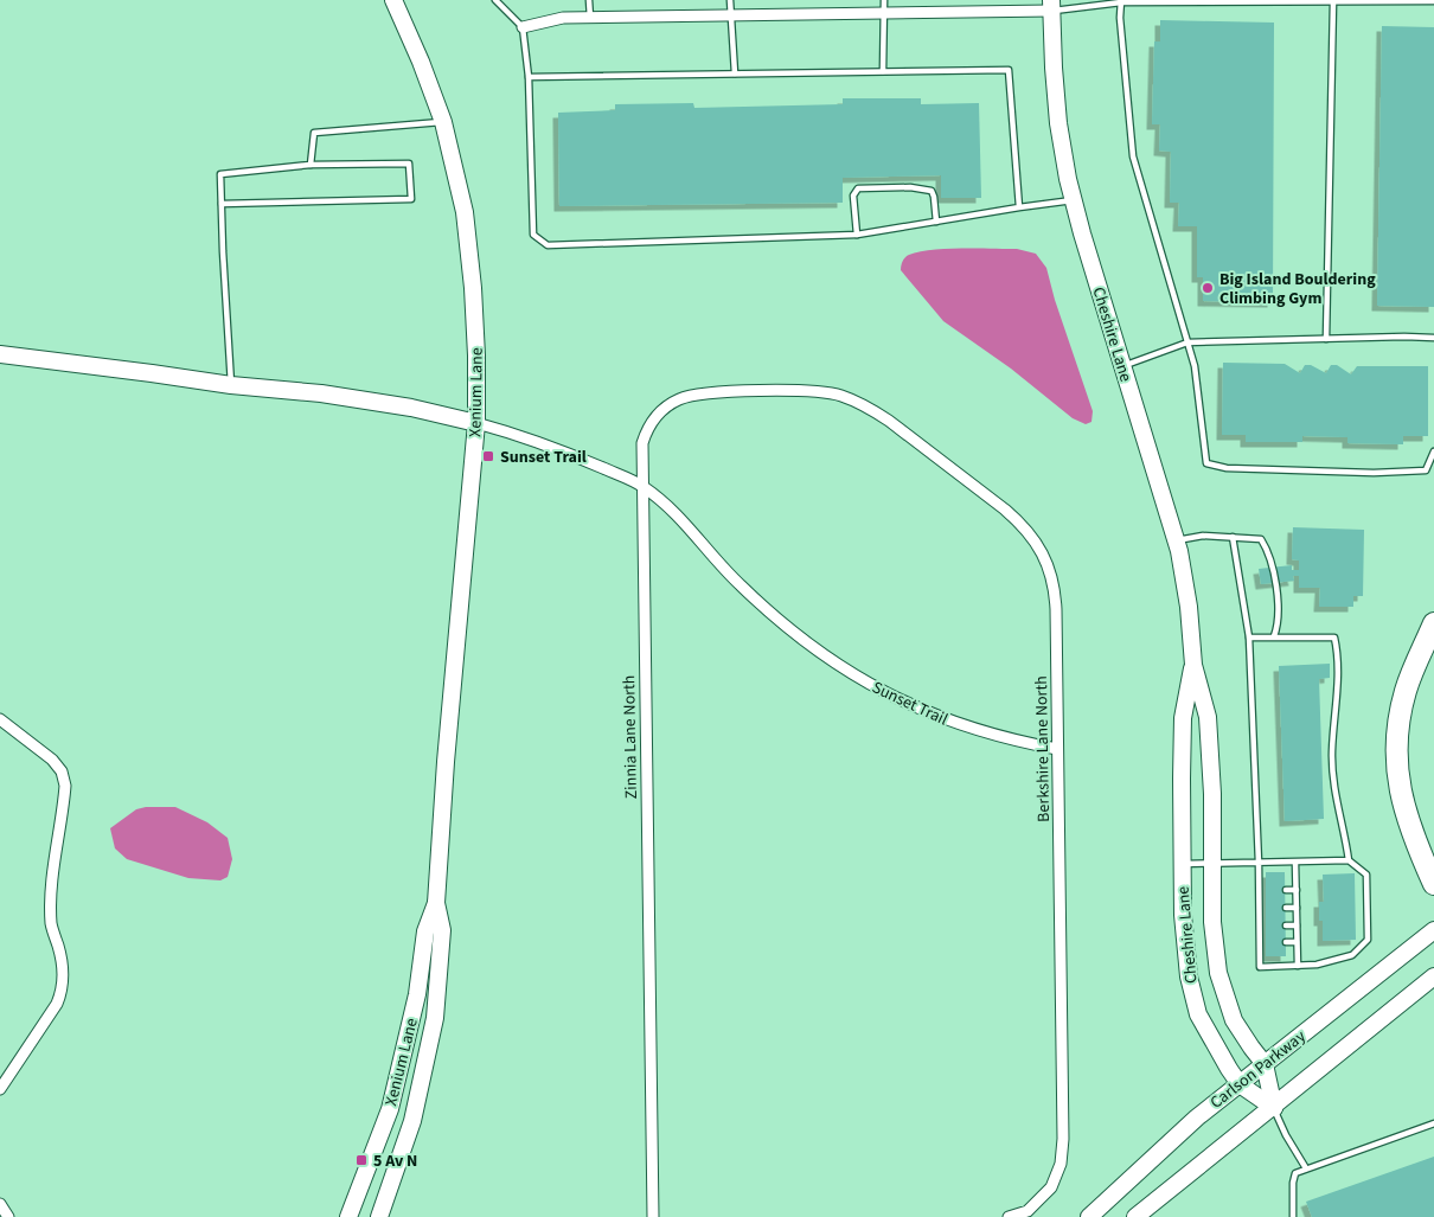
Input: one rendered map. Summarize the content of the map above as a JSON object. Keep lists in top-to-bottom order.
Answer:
{
  "streets": {
    "main road": [
      "Cheshire Lane",
      "Xenium Lane",
      "Sunset Trail",
      "Carlson Parkway"
    ],
    "street": ["Zinnia Lane North", "Berkshire Lane North"]
  },
  "crossings": [
    ["Cheshire Lane", "Carlson Parkway"],
    ["Xenium Lane", "Sunset Trail"],
    ["Sunset Trail", "Zinnia Lane North"],
    ["Sunset Trail", "Berkshire Lane North"],
    ["Zinnia Lane North", "Berkshire Lane North"]
  ],
  "places": {
    "other": ["Big Island Bouldering Climbing Gym"],
    "transit": ["Sunset Trail", "5 Av N"]
  }
}
